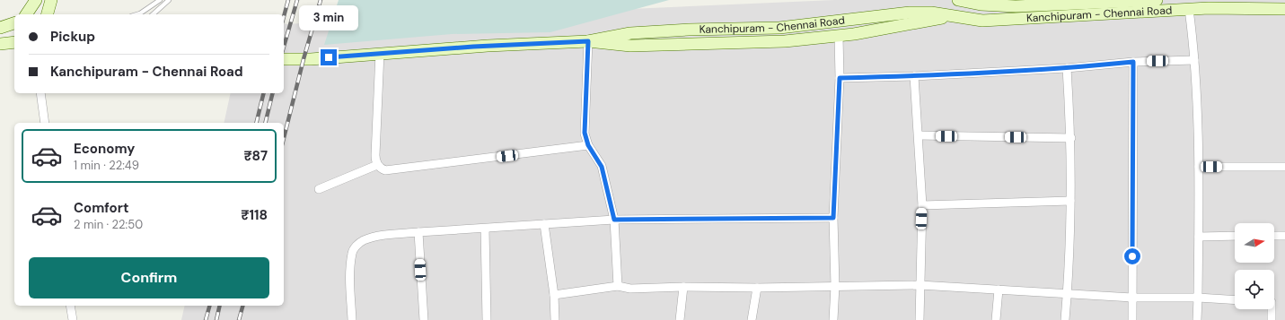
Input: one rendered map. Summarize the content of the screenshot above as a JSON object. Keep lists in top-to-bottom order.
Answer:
{
  "streets": {
    "main road": ["Kanchipuram - Chennai Road"]
  },
  "north": "right",
  "page": {
    "bubble": "3 min",
    "banner": ["Pickup", "Kanchipuram - Chennai Road"],
    "list": [
      {
        "name": "Economy",
        "note": "1 min · 22:49",
        "value": "₹87"
      },
      {
        "name": "Comfort",
        "note": "2 min · 22:50",
        "value": "₹118"
      }
    ],
    "buttons": "Confirm"
  }
}
